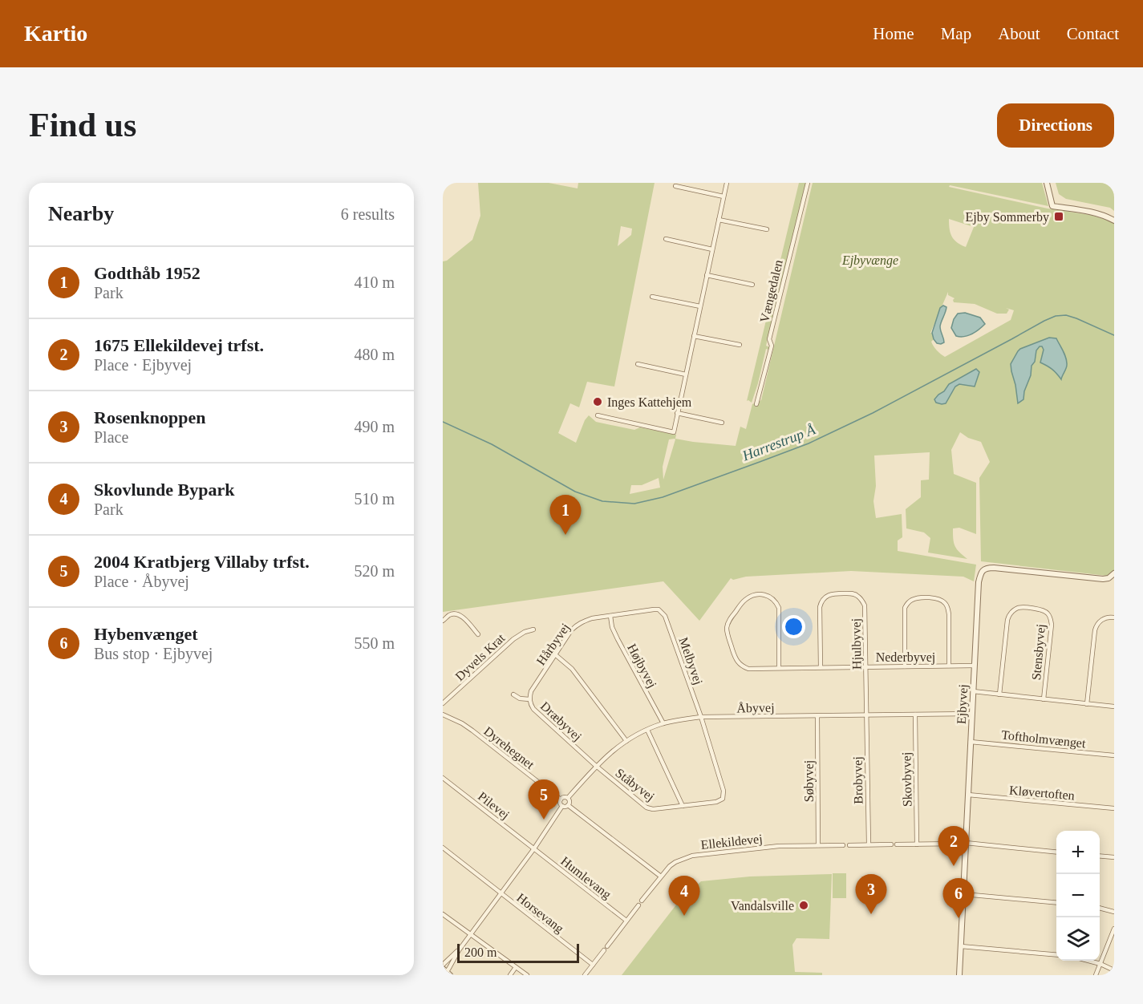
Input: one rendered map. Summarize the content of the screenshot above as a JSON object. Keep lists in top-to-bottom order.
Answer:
{
  "streets": {
    "street": [
      "Vængedalen",
      "Hårbyvej",
      "Hjulbyvej",
      "Stensbyvej",
      "Dyvels Krat",
      "Nederbyvej",
      "Melbyvej",
      "Højbyvej",
      "Ejbyvej",
      "Åbyvej",
      "Dræbyvej",
      "Toftholmvænget",
      "Dyrehegnet",
      "Skovbyvej",
      "Brobyvej",
      "Søbyvej",
      "Ståbyvej",
      "Kløvertoften",
      "Pilevej",
      "Ellekildevej",
      "Humlevang",
      "Horsevang"
    ]
  },
  "crossings": [
    ["Hårbyvej", "Melbyvej"],
    ["Hårbyvej", "Højbyvej"],
    ["Hårbyvej", "Dræbyvej"],
    ["Hjulbyvej", "Nederbyvej"],
    ["Hjulbyvej", "Åbyvej"],
    ["Hjulbyvej", "Brobyvej"],
    ["Nederbyvej", "Ejbyvej"],
    ["Melbyvej", "Åbyvej"],
    ["Melbyvej", "Ståbyvej"],
    ["Højbyvej", "Åbyvej"],
    ["Ejbyvej", "Åbyvej"],
    ["Ejbyvej", "Toftholmvænget"],
    ["Ejbyvej", "Kløvertoften"],
    ["Åbyvej", "Dræbyvej"],
    ["Åbyvej", "Dyrehegnet"],
    ["Åbyvej", "Skovbyvej"],
    ["Åbyvej", "Brobyvej"],
    ["Åbyvej", "Søbyvej"],
    ["Åbyvej", "Ståbyvej"],
    ["Dræbyvej", "Ståbyvej"],
    ["Søbyvej", "Ellekildevej"],
    ["Pilevej", "Humlevang"]
  ],
  "water": ["Harrestrup Å"],
  "parks": ["Ejbyvænge"],
  "places": {
    "transit": ["Ejby Sommerby"],
    "other": ["Inges Kattehjem", "Vandalsville"]
  },
  "scale_bar": "200 m",
  "page": {
    "header": "Kartio",
    "nav": [
      "Home",
      "Map",
      "About",
      "Contact"
    ],
    "buttons": "Directions",
    "title": "Find us",
    "heading": ["Nearby", "6 results"],
    "list": [
      {
        "mark": "1",
        "name": "Godthåb 1952",
        "note": "Park",
        "value": "410 m"
      },
      {
        "mark": "2",
        "name": "1675 Ellekildevej trfst.",
        "note": "Place · Ejbyvej",
        "value": "480 m"
      },
      {
        "mark": "3",
        "name": "Rosenknoppen",
        "note": "Place",
        "value": "490 m"
      },
      {
        "mark": "4",
        "name": "Skovlunde Bypark",
        "note": "Park",
        "value": "510 m"
      },
      {
        "mark": "5",
        "name": "2004 Kratbjerg Villaby trfst.",
        "note": "Place · Åbyvej",
        "value": "520 m"
      },
      {
        "mark": "6",
        "name": "Hybenvænget",
        "note": "Bus stop · Ejbyvej",
        "value": "550 m"
      }
    ],
    "pins": [
      "1",
      "5",
      "2",
      "3",
      "4",
      "6"
    ],
    "map_buttons": ["+", "−"],
    "scale": "200 m"
  }
}
